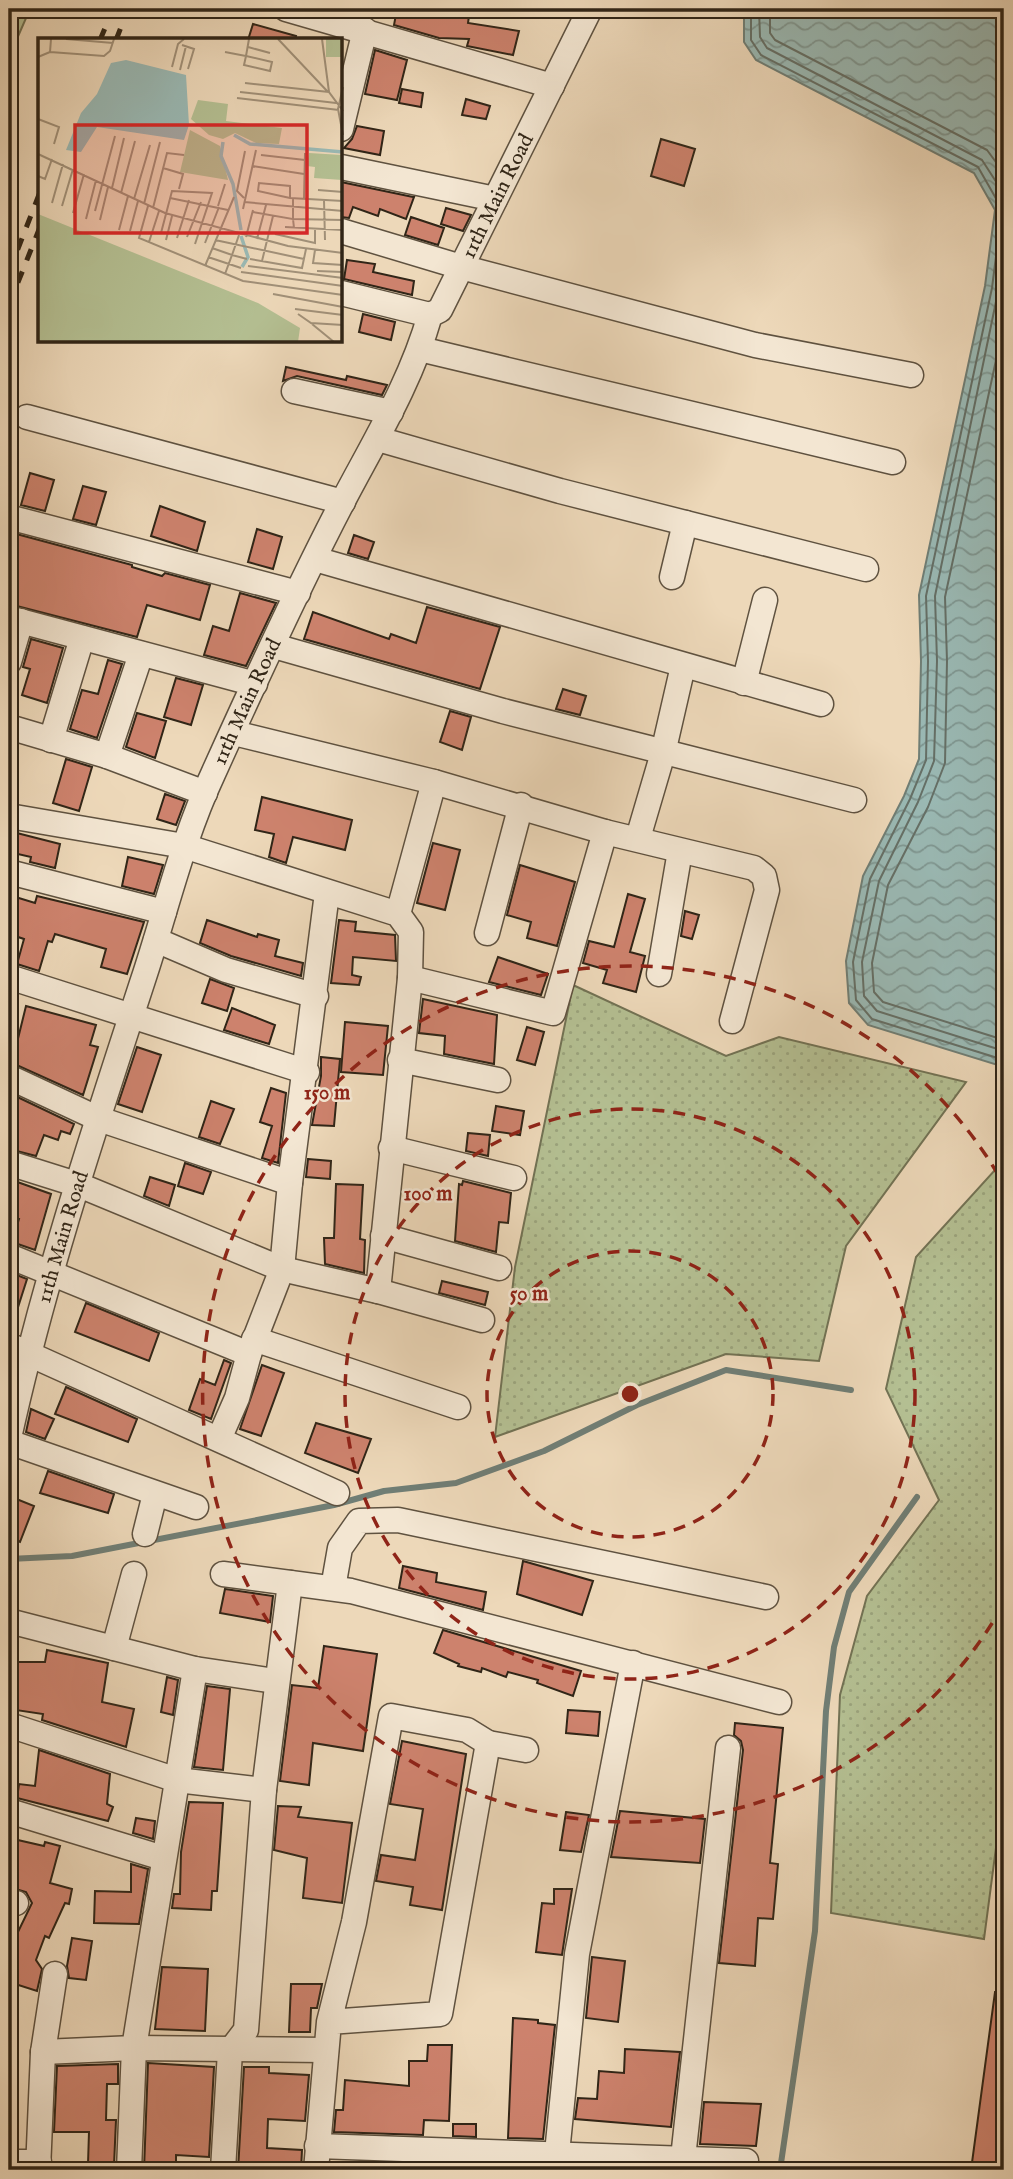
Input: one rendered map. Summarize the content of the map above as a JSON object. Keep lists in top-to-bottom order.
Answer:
{
  "streets": {
    "street": ["11th Main Road"]
  },
  "rings": ["150 m", "100 m", "50 m"]
}
